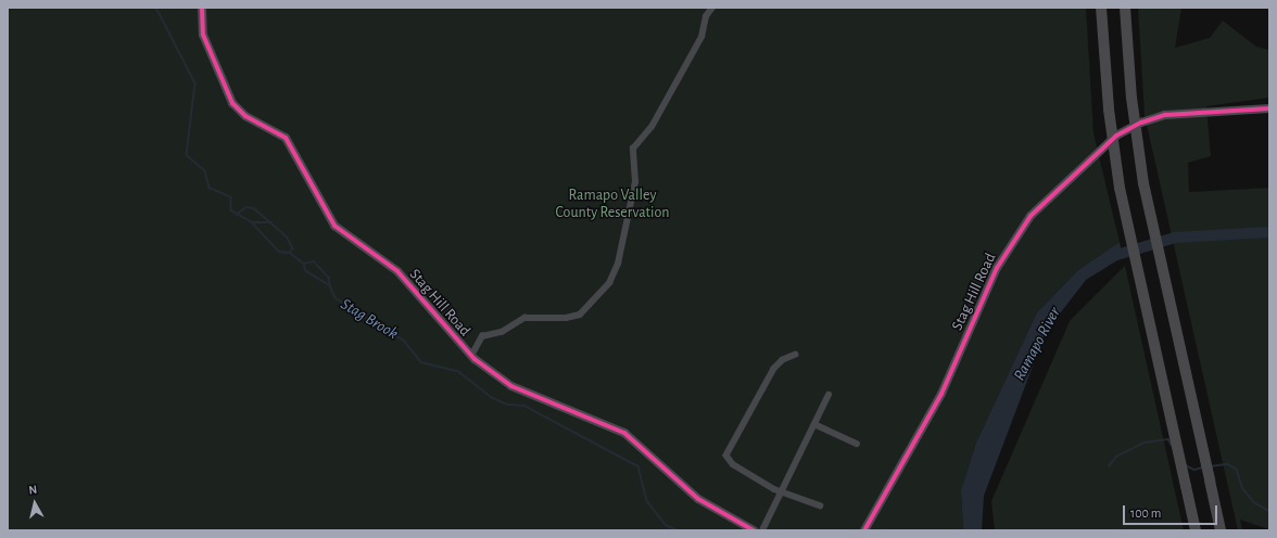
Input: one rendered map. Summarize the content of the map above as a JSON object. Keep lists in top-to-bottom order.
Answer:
{
  "streets": {
    "street": ["Stag Hill Road"]
  },
  "water": ["Stag Brook", "Ramapo River"],
  "parks": ["Ramapo Valley County Reservation"],
  "scale_bar": "100 m",
  "north": "top"
}
